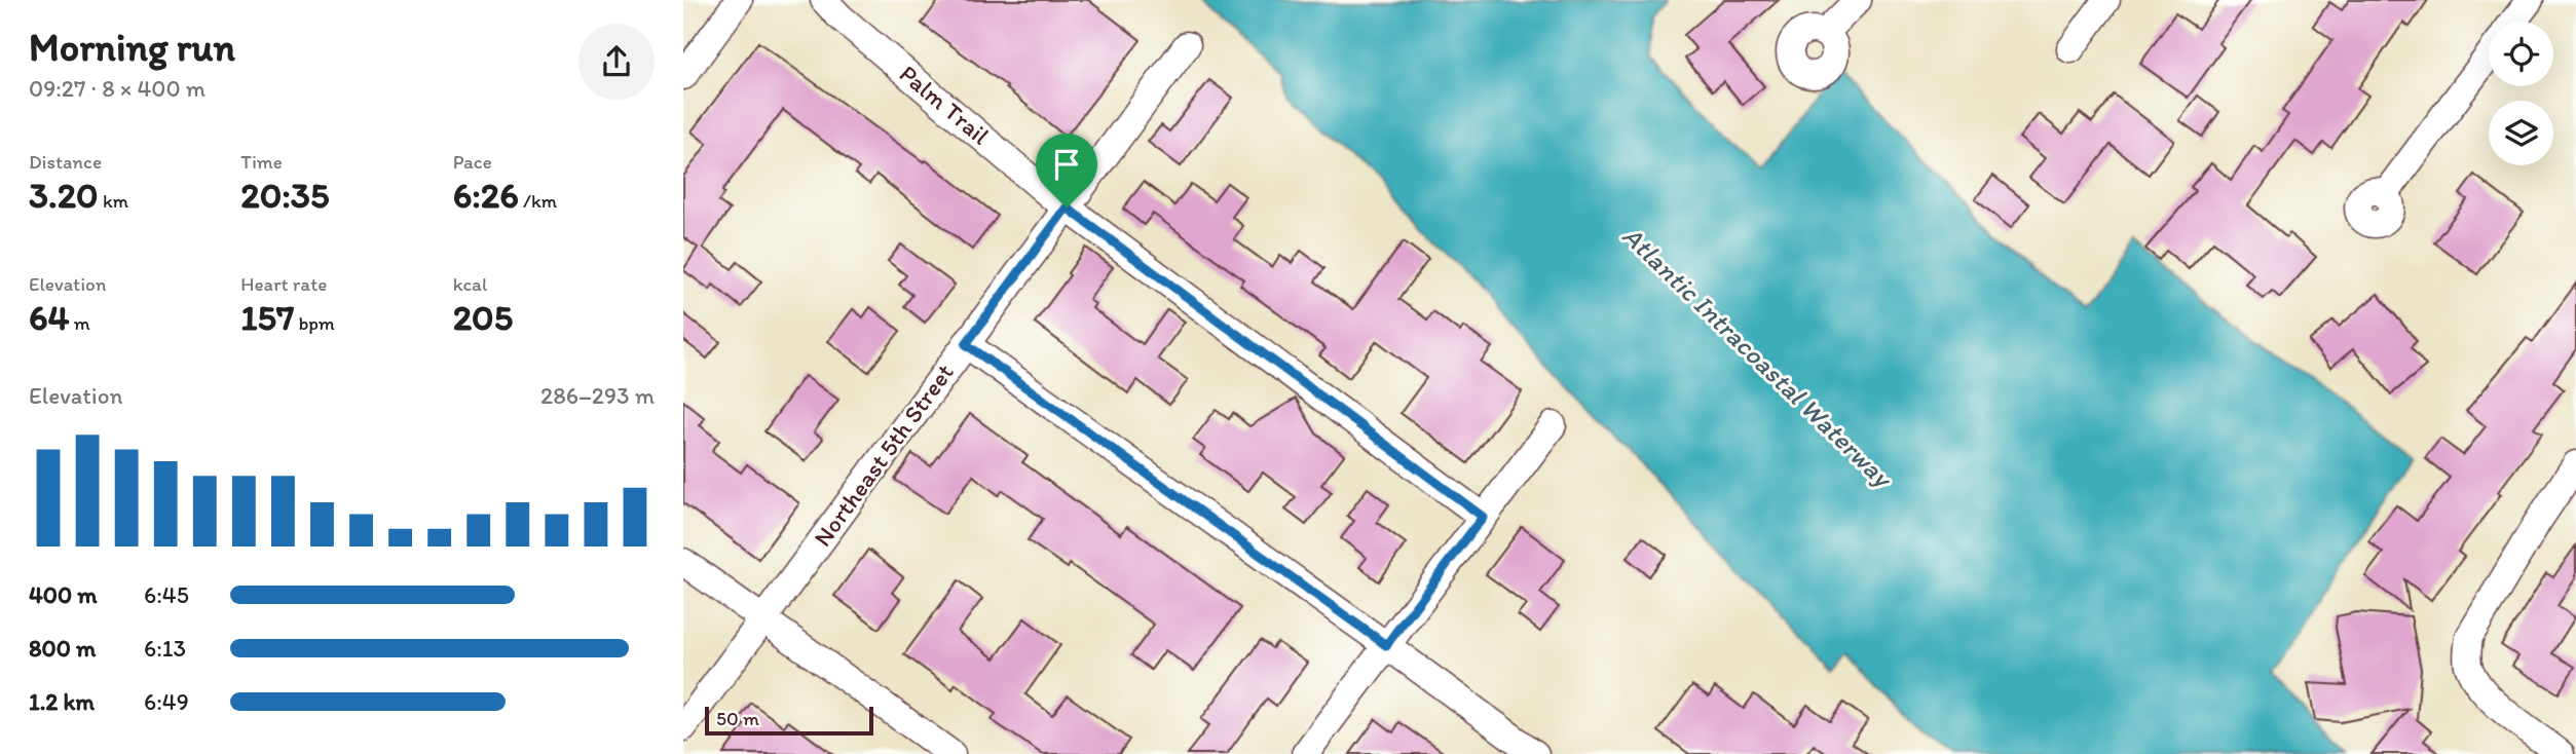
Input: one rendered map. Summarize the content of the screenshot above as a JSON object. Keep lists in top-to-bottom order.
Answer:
{
  "streets": {
    "street": ["Palm Trail", "Northeast 5th Street"]
  },
  "crossings": [
    ["Palm Trail", "Northeast 5th Street"]
  ],
  "water": ["Atlantic Intracoastal Waterway"],
  "scale_bar": "50 m",
  "page": {
    "heading": ["Morning run", "09:27 · 8 × 400 m"],
    "stats": [
      ["Distance", "3.20 km"],
      ["Time", "20:35"],
      ["Pace", "6:26 /km"],
      ["Elevation", "64 m"],
      ["Heart rate", "157 bpm"],
      ["kcal", "205"]
    ],
    "chart": ["Elevation", "286–293 m"],
    "list": [
      {
        "name": "400 m",
        "note": "6:45"
      },
      {
        "name": "800 m",
        "note": "6:13"
      },
      {
        "name": "1.2 km",
        "note": "6:49"
      }
    ],
    "scale": "50 m"
  }
}
